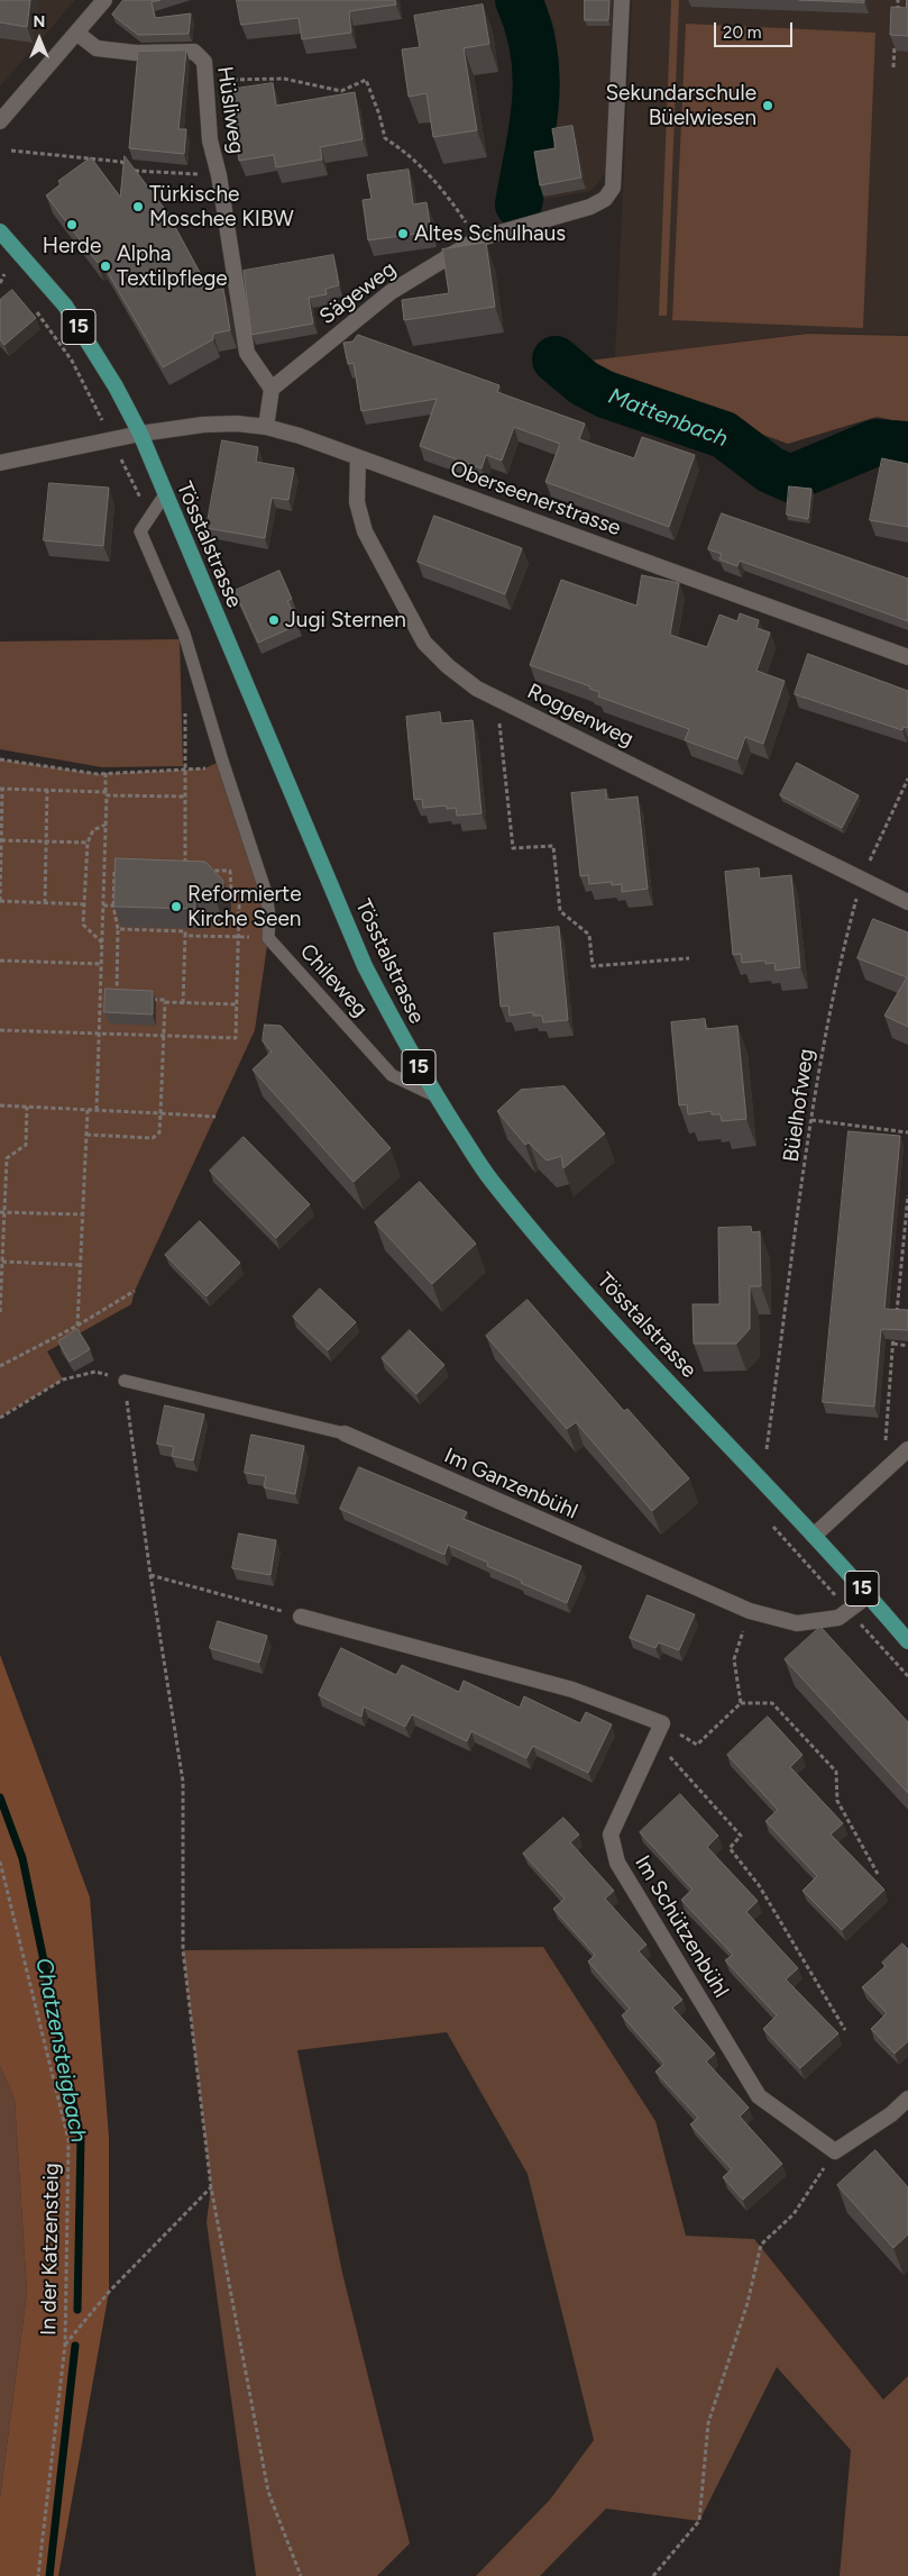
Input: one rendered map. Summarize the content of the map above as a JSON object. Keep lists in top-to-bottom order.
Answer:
{
  "streets": {
    "main road": ["15", "Tösstalstrasse"],
    "street": [
      "Hüsliweg",
      "Sägeweg",
      "Oberseenerstrasse",
      "Roggenweg",
      "Im Ganzenbühl",
      "Im Schützenbühl"
    ],
    "lane": ["Chileweg"],
    "path": ["Büelhofweg", "In der Katzensteig"]
  },
  "crossings": [
    ["Hüsliweg", "Sägeweg"],
    ["Oberseenerstrasse", "Tösstalstrasse"],
    ["Oberseenerstrasse", "Roggenweg"],
    ["Tösstalstrasse", "Chileweg"],
    ["Tösstalstrasse", "Im Ganzenbühl"],
    ["Roggenweg", "Büelhofweg"]
  ],
  "water": ["Mattenbach", "Chatzensteigbach"],
  "places": [
    "Sekundarschule Büelwiesen",
    "Türkische Moschee KIBW",
    "Herde",
    "Altes Schulhaus",
    "Alpha Textilpflege",
    "Jugi Sternen",
    "Reformierte Kirche Seen"
  ],
  "scale_bar": "20 m",
  "north": "top"
}
